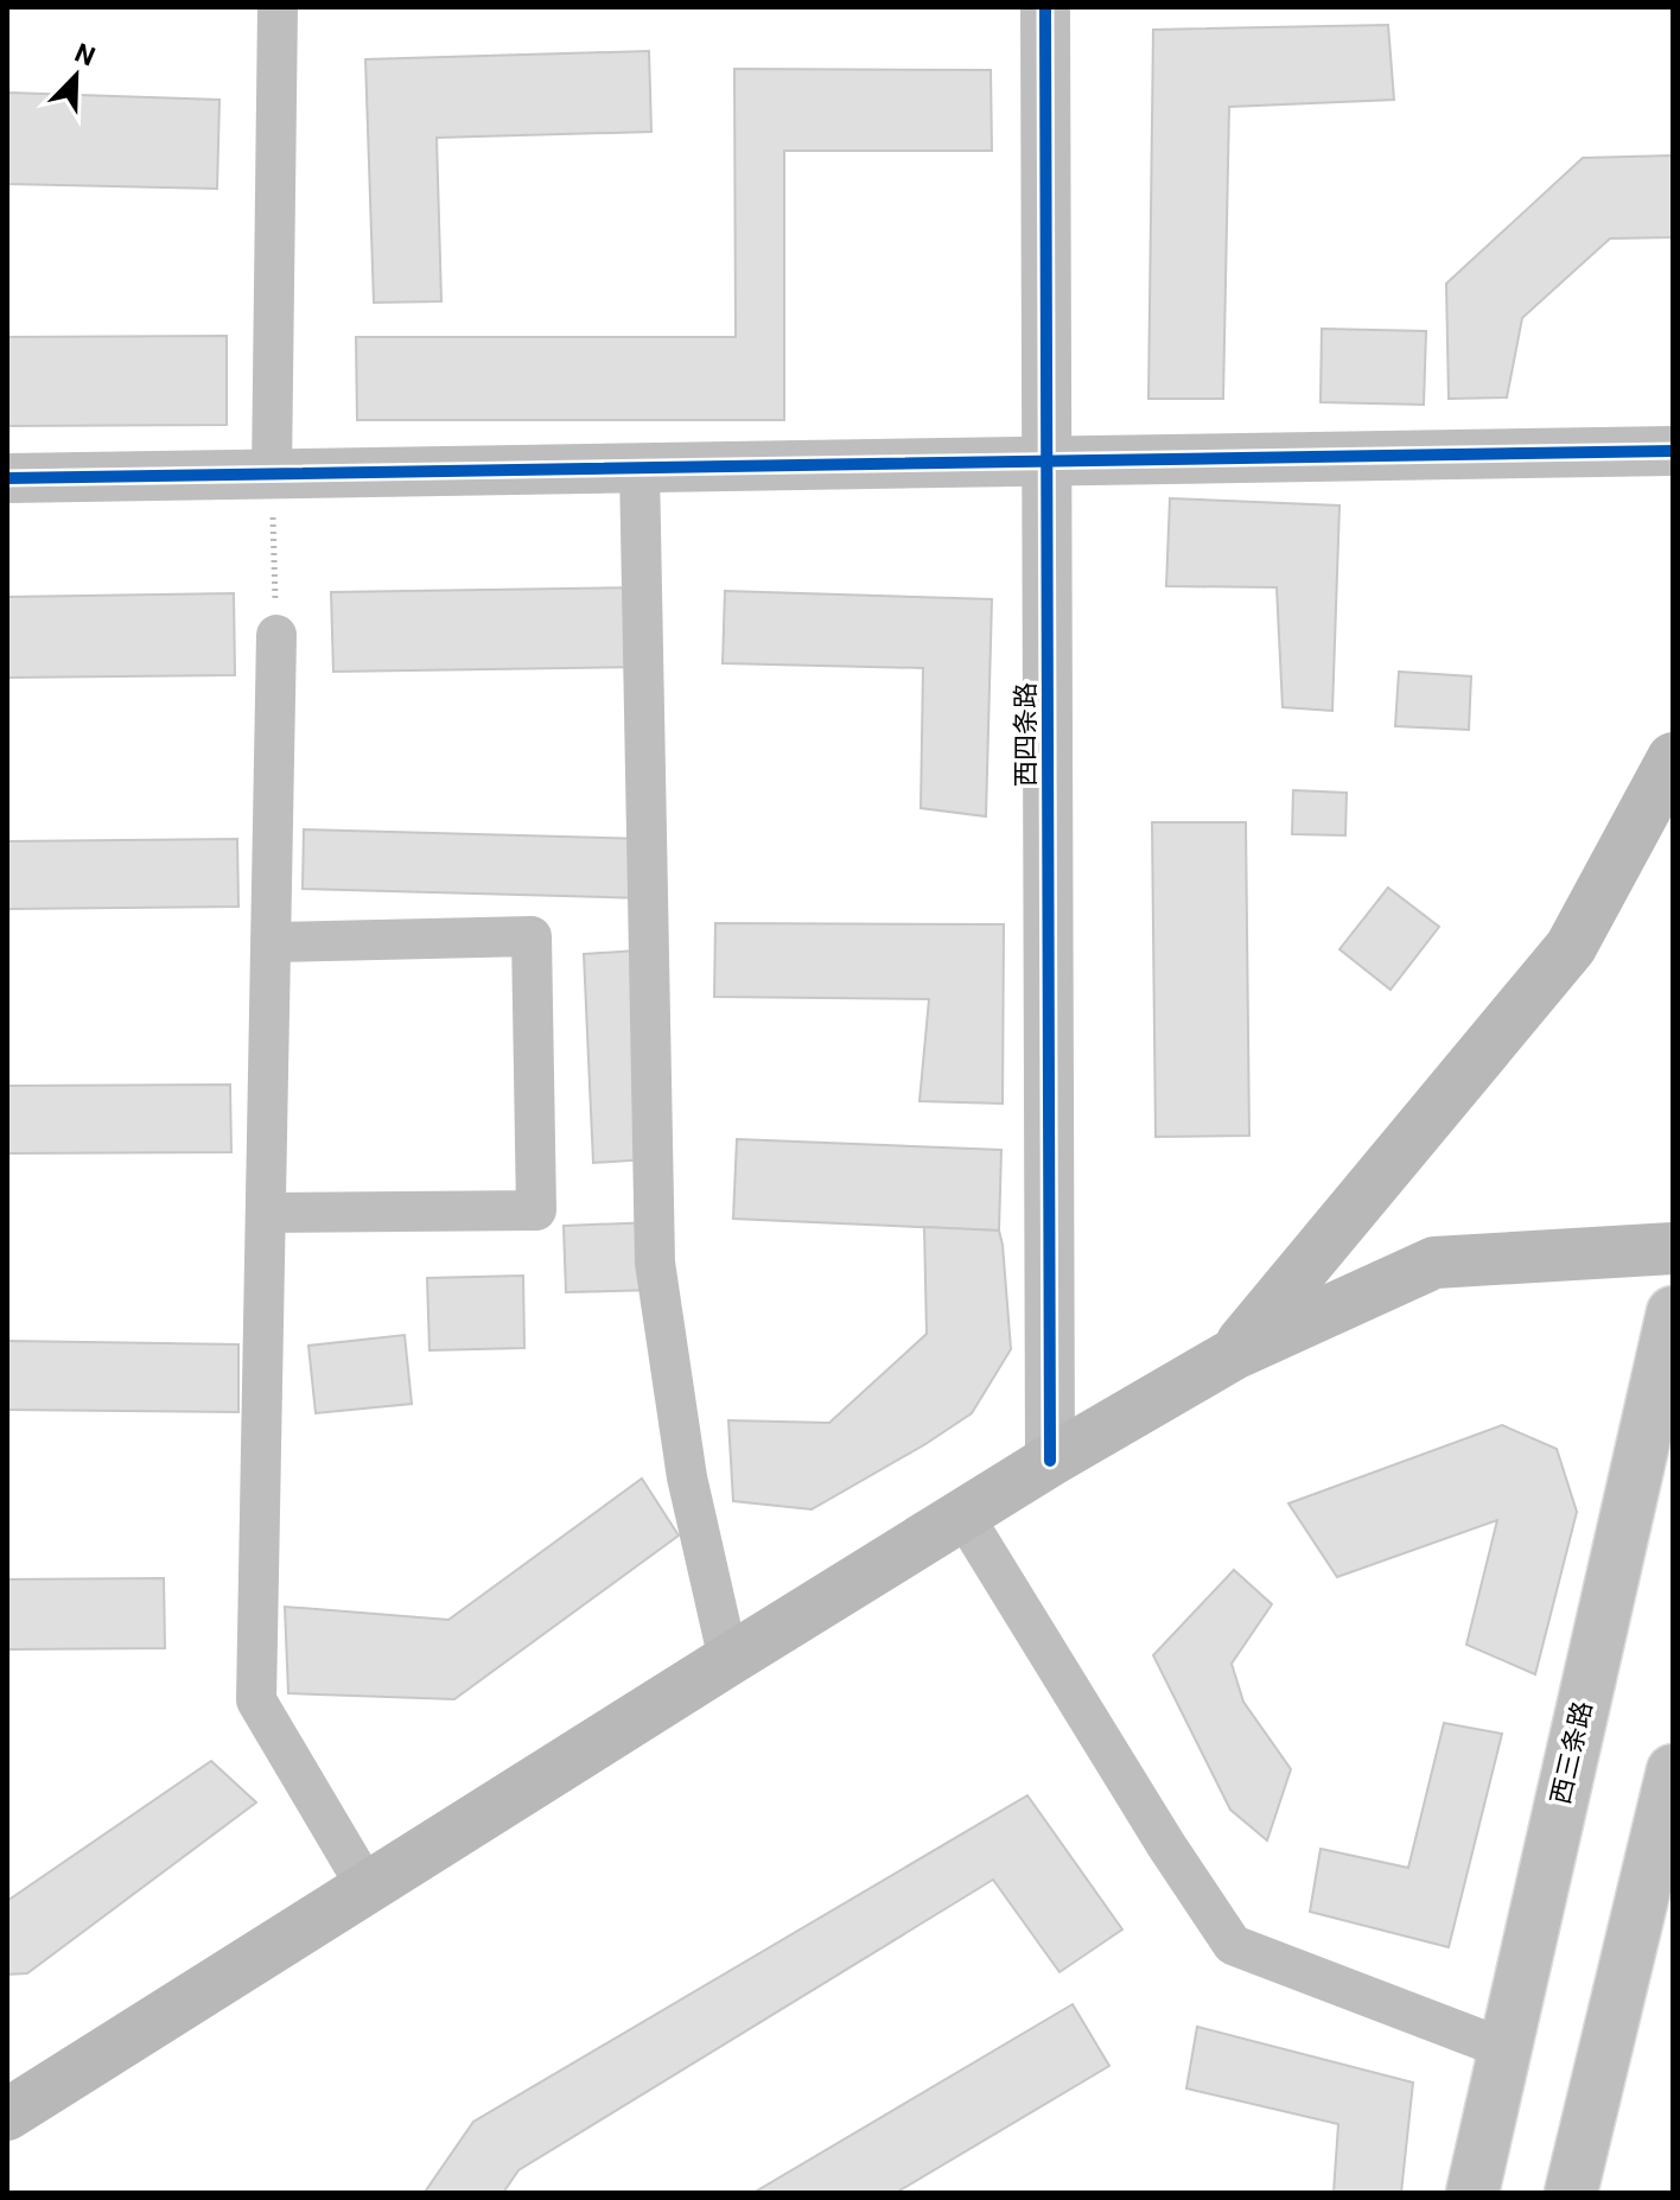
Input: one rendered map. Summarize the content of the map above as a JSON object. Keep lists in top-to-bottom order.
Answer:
{
  "streets": {
    "main road": ["西三条路"],
    "street": ["西四条路"]
  },
  "north": "top right"
}
